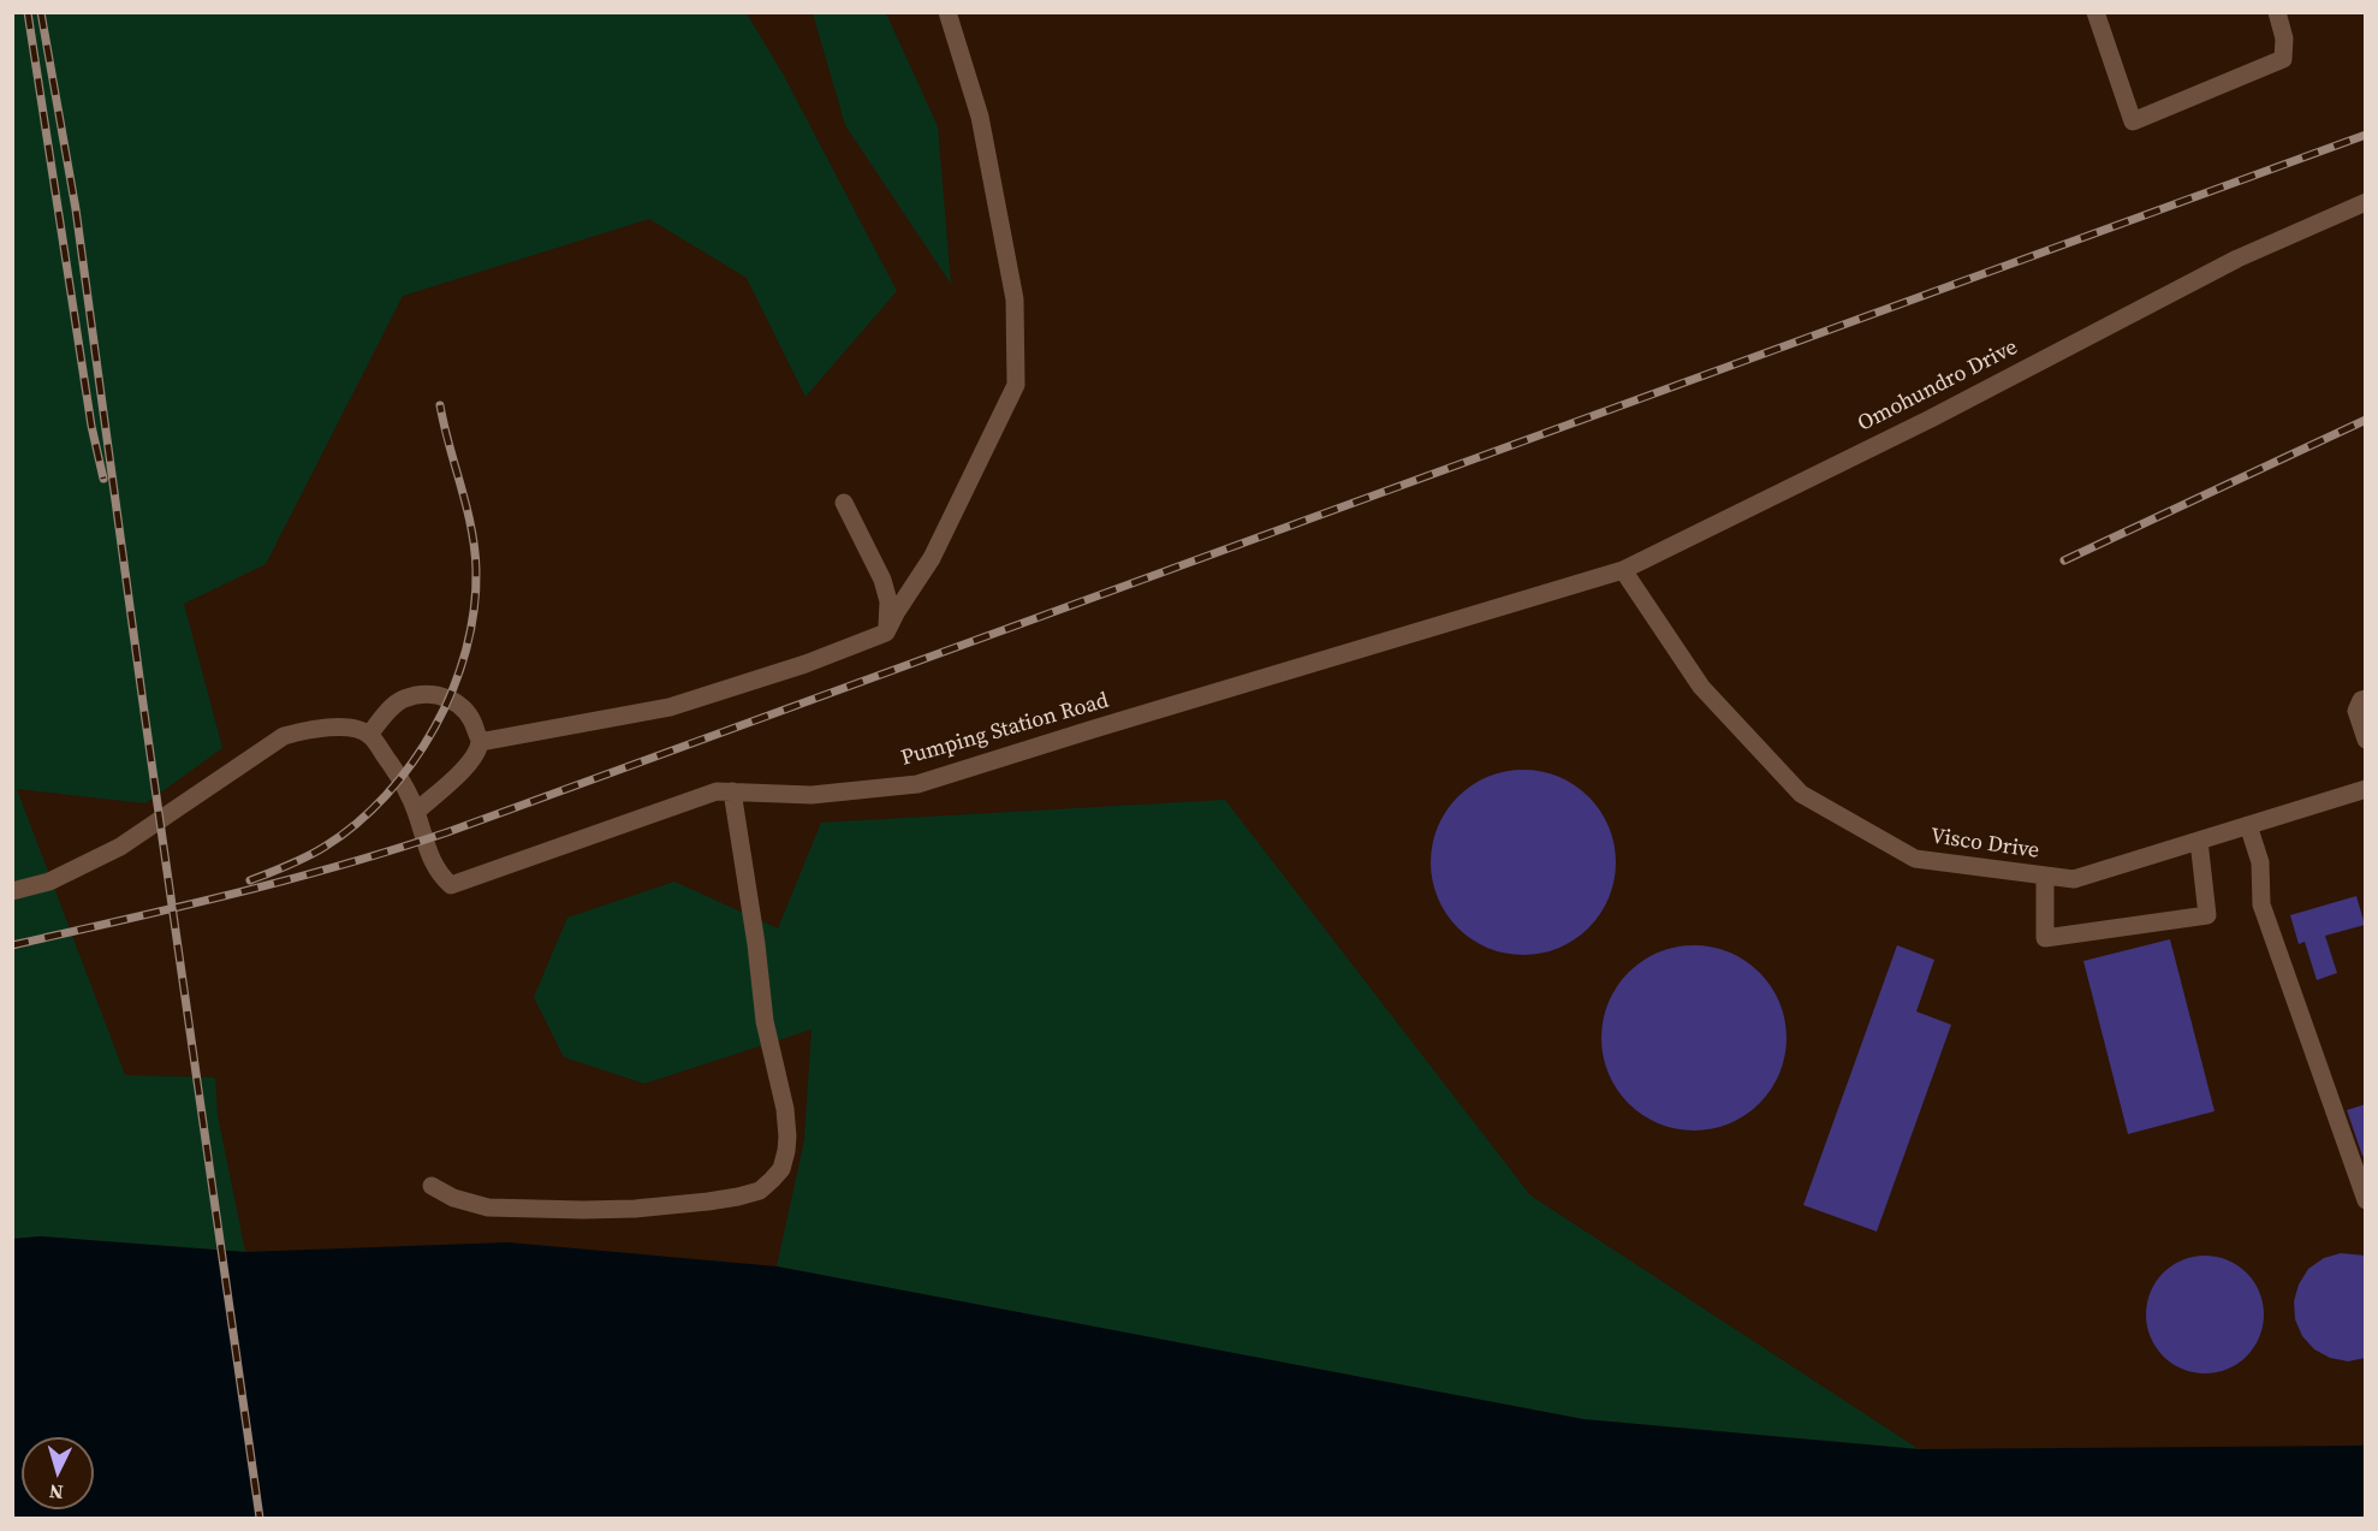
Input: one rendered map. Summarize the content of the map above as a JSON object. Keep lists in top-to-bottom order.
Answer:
{
  "streets": {
    "street": ["Omohundro Drive", "Pumping Station Road", "Visco Drive"]
  },
  "crossings": [
    ["Omohundro Drive", "Pumping Station Road"],
    ["Omohundro Drive", "Visco Drive"]
  ],
  "north": "bottom"
}
